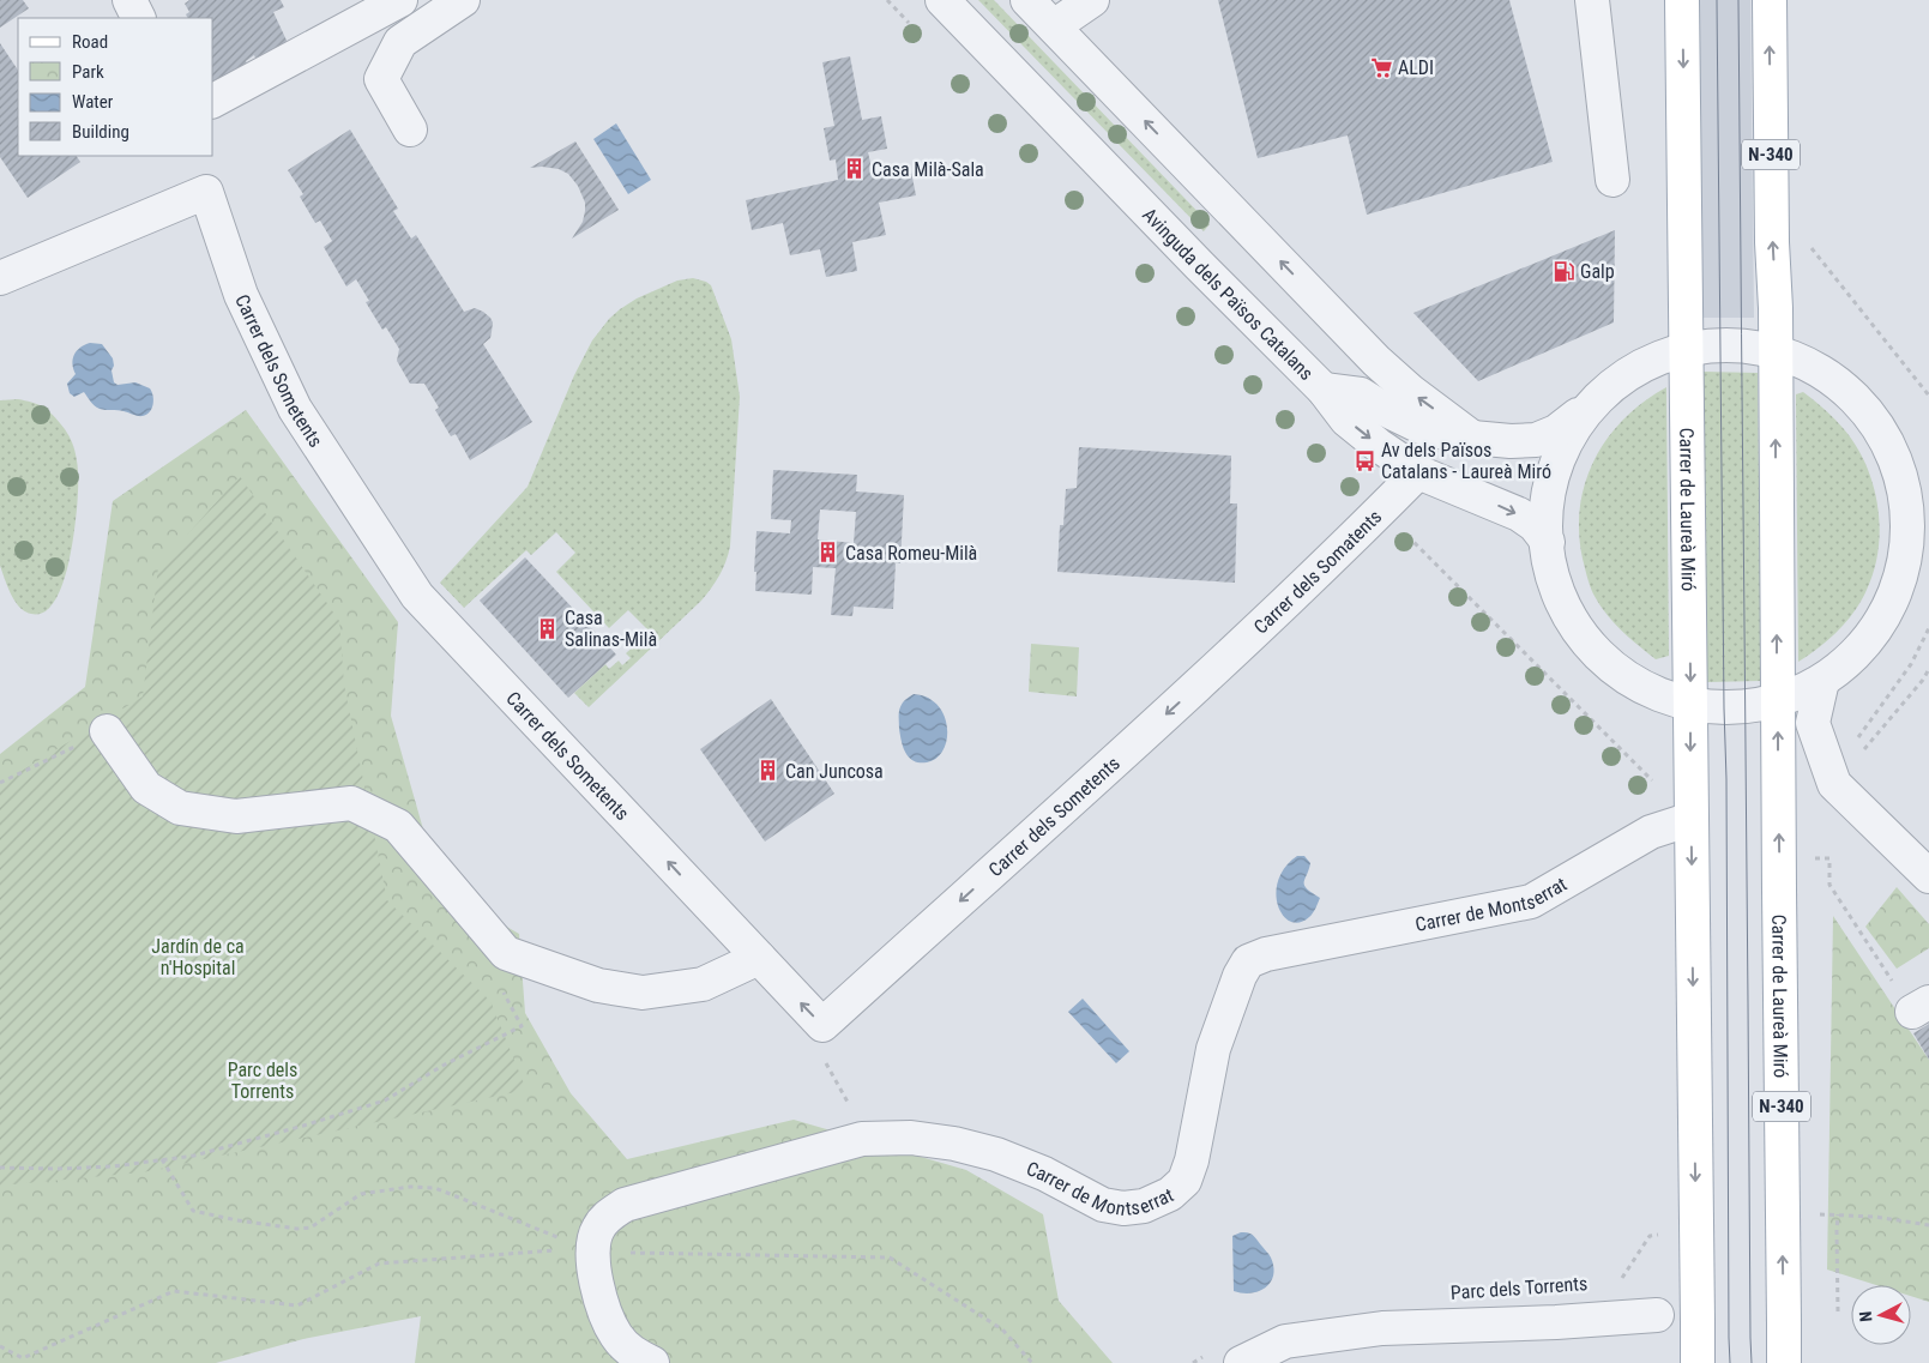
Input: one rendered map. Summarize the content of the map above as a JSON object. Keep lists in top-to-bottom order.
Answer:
{
  "streets": {
    "main road": ["N-340", "Carrer de Laureà Miró"],
    "street": [
      "Avinguda dels Països Catalans",
      "Carrer dels Sometents",
      "Carrer dels Somatents",
      "Carrer de Montserrat"
    ]
  },
  "crossings": [
    ["Avinguda dels Països Catalans", "Carrer dels Somatents"],
    ["Carrer dels Sometents", "Carrer dels Somatents"],
    ["Carrer de Laureà Miró", "Carrer de Montserrat"]
  ],
  "parks": ["Jardín de ca n'Hospital", "Parc dels Torrents"],
  "places": {
    "supermarket": ["ALDI"],
    "building": [
      "Casa Milà-Sala",
      "Casa Romeu-Milà",
      "Casa Salinas-Milà",
      "Can Juncosa"
    ],
    "fuel station": ["Galp"],
    "bus stop": ["Av dels Països Catalans - Laureà Miró"]
  },
  "legend": [
    "Road",
    "Park",
    "Water",
    "Building"
  ],
  "north": "left"
}
